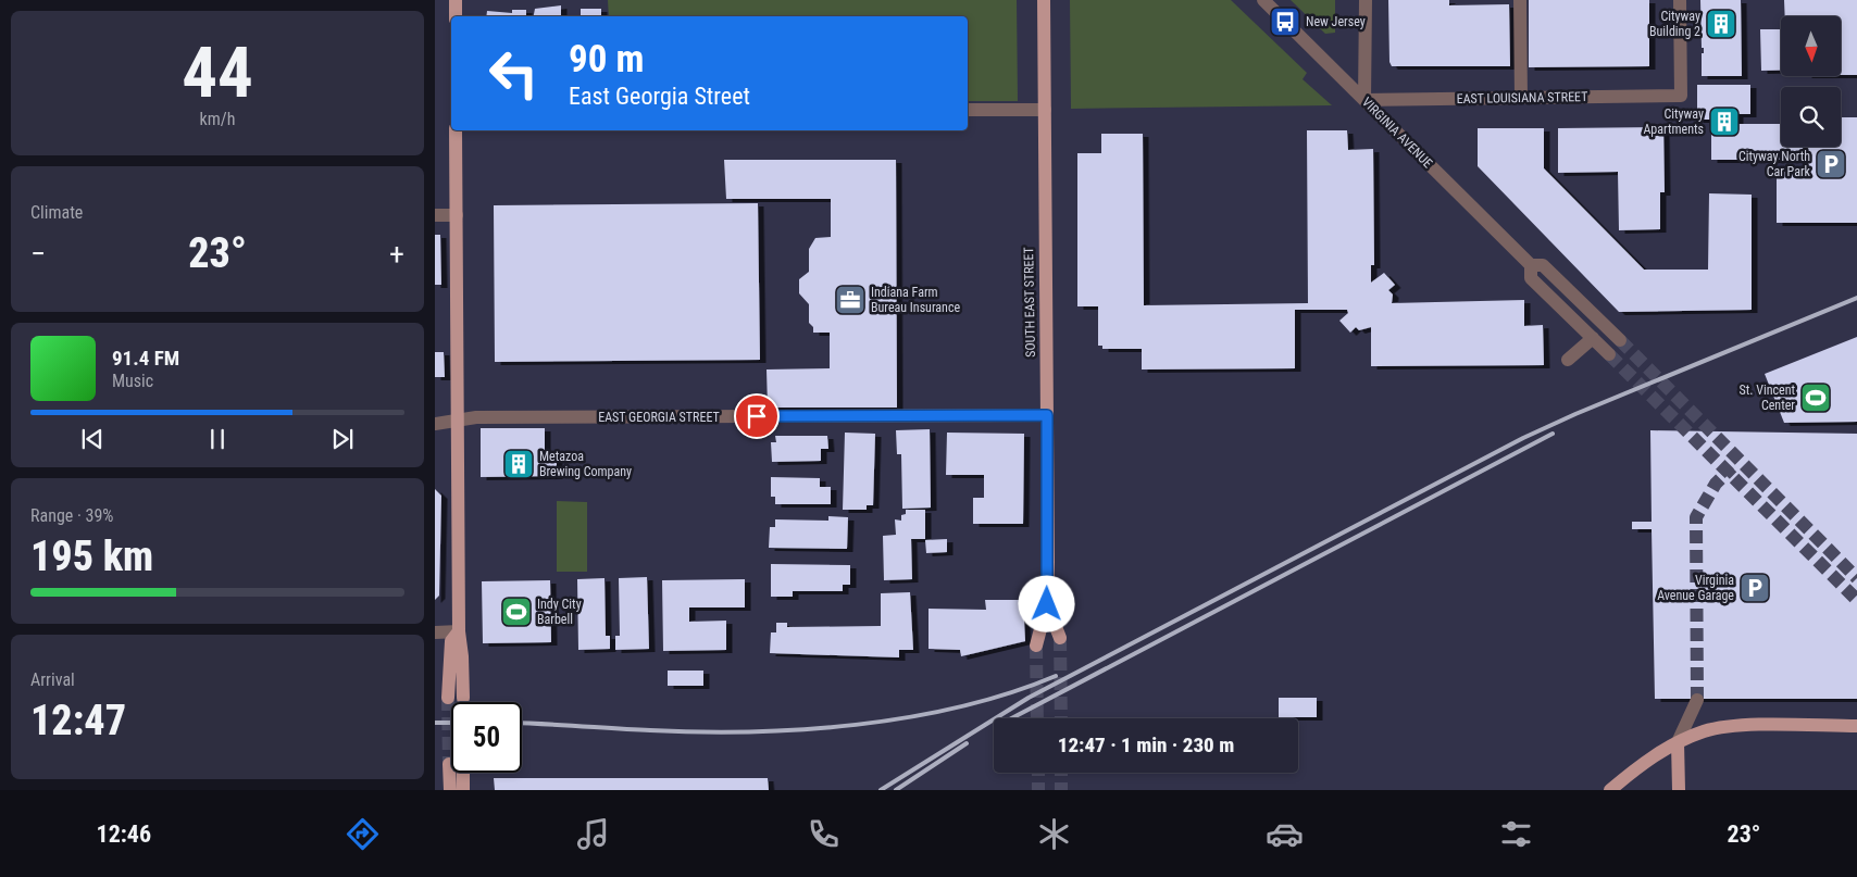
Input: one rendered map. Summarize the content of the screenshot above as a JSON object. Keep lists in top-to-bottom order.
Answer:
{
  "streets": {
    "main road": ["SOUTH EAST STREET"],
    "street": ["EAST LOUISIANA STREET", "VIRGINIA AVENUE", "EAST GEORGIA STREET"]
  },
  "crossings": [
    ["EAST LOUISIANA STREET", "VIRGINIA AVENUE"],
    ["SOUTH EAST STREET", "EAST GEORGIA STREET"]
  ],
  "places": {
    "bus stop": ["New Jersey"],
    "building": ["Cityway Building 2", "Cityway Apartments", "Metazoa Brewing Company"],
    "parking": ["Cityway North Car Park", "Virginia Avenue Garage"],
    "office": ["Indiana Farm Bureau Insurance"],
    "sports": ["St. Vincent Center", "Indy City Barbell"]
  },
  "north": "bottom",
  "page": {
    "tile": [
      ["44", "km/h"],
      "Climate",
      ["Range · 39%", "195 km"],
      ["Arrival", "12:47"]
    ],
    "turn": ["90 m", "East Georgia Street"],
    "heat": ["−", "23°", "+"],
    "song": ["91.4 FM", "Music"],
    "limit": "50",
    "trip": "12:47 · 1 min · 230 m",
    "tabs": ["12:46", "23°"]
  }
}
